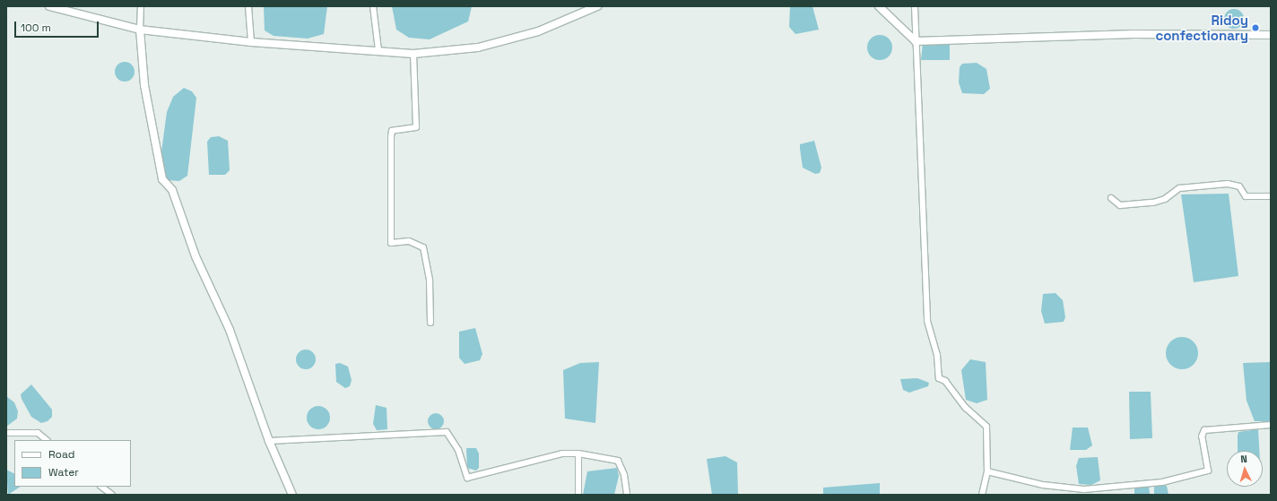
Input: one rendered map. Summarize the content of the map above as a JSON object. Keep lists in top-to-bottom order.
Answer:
{
  "places": ["Ridoy confectionary"],
  "legend": ["Road", "Water"],
  "scale_bar": "100 m",
  "north": "top"
}
